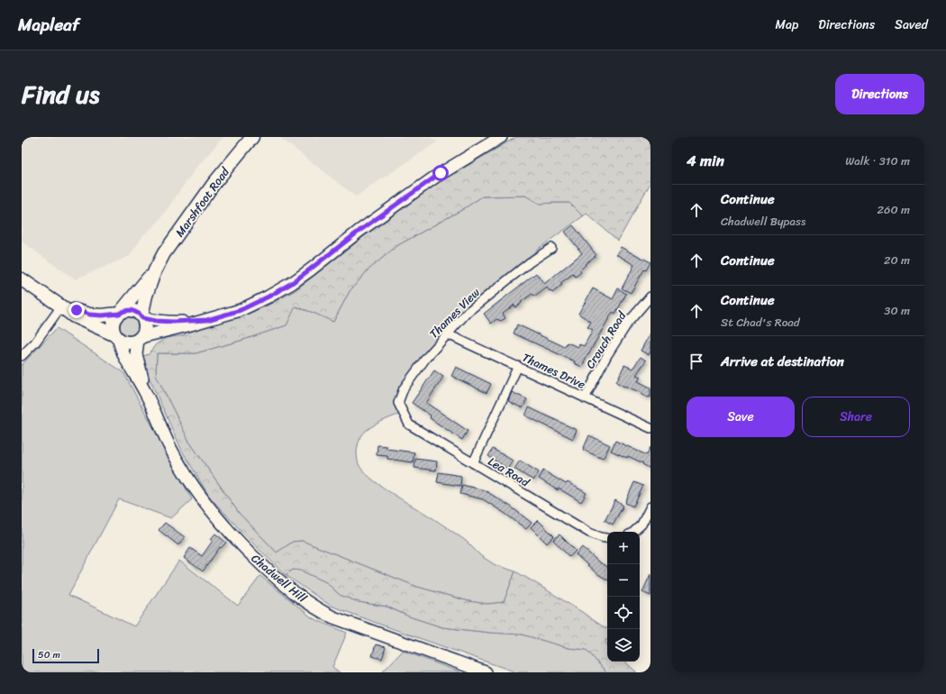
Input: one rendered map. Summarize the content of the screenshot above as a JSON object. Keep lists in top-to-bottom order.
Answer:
{
  "streets": {
    "main road": ["Marshfoot Road"],
    "street": [
      "Thames View",
      "Crouch Road",
      "Thames Drive",
      "Lea Road",
      "Chadwell Hill"
    ]
  },
  "crossings": [
    ["Marshfoot Road", "Chadwell Hill"],
    ["Thames View", "Thames Drive"],
    ["Thames View", "Lea Road"],
    ["Crouch Road", "Thames Drive"]
  ],
  "scale_bar": "50 m",
  "page": {
    "header": "Mapleaf",
    "nav": ["Map", "Directions", "Saved"],
    "title": "Find us",
    "buttons": [
      "Directions",
      ["Save", "Share"]
    ],
    "heading": ["4 min", "Walk · 310 m"],
    "list": [
      ["Continue", "Chadwell Bypass", "260 m"],
      ["Continue", "20 m"],
      ["Continue", "St Chad's Road", "30 m"],
      "Arrive at destination"
    ],
    "map_buttons": ["+", "−"],
    "scale": "50 m"
  }
}
